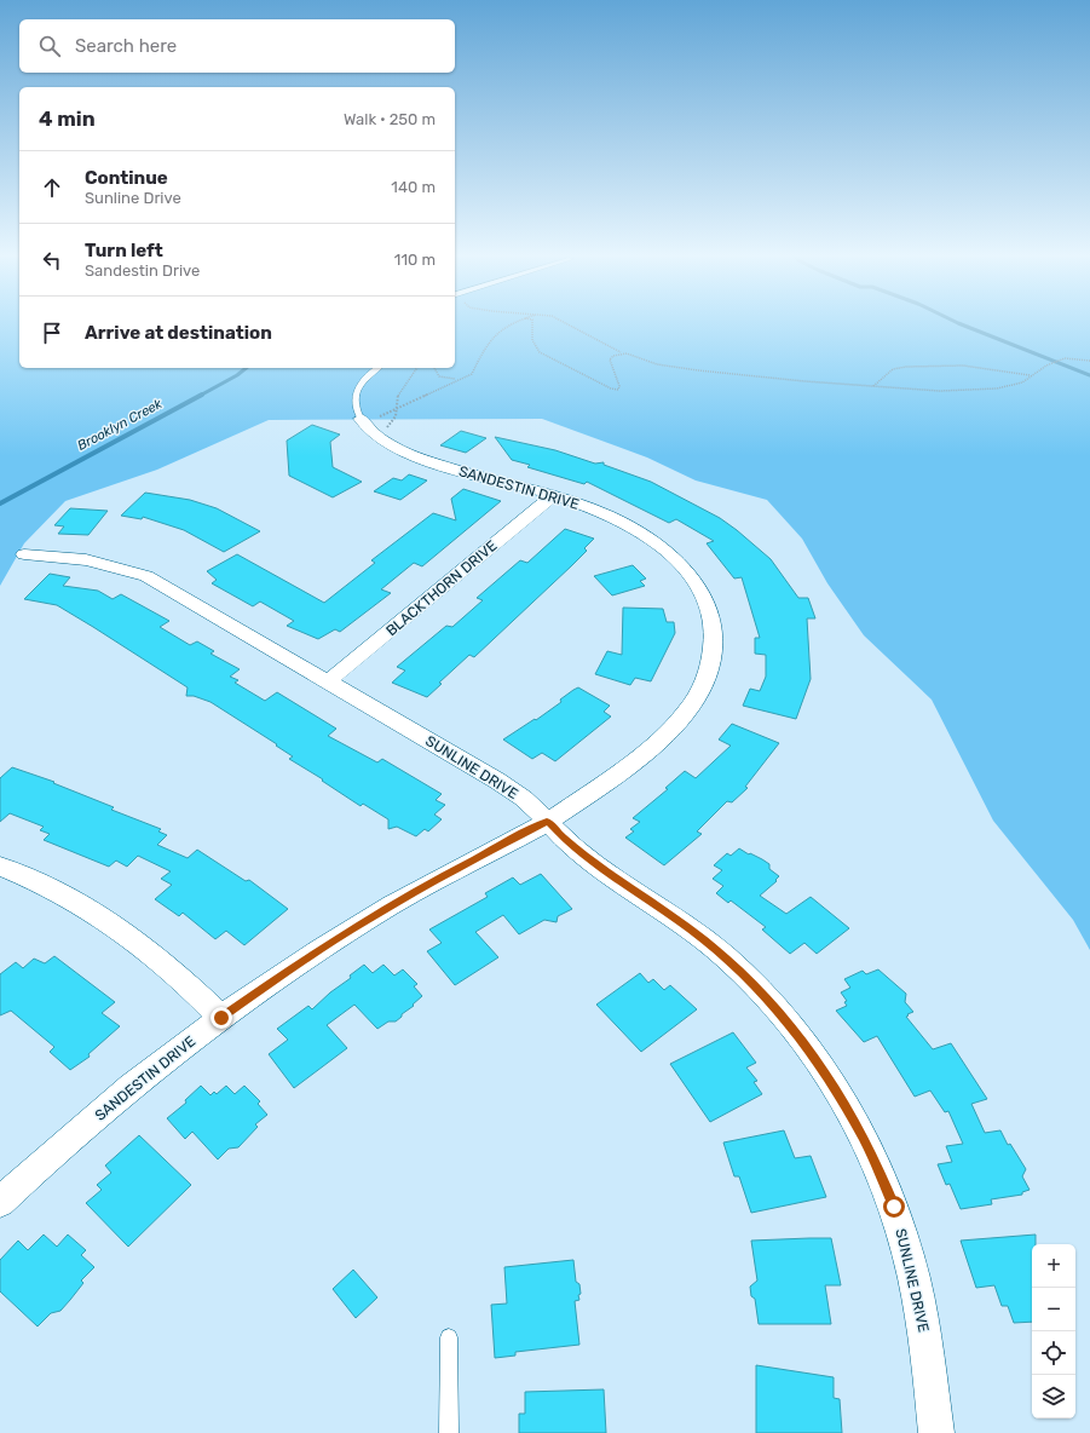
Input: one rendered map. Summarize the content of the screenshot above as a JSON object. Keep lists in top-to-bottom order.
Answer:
{
  "streets": {
    "street": ["SANDESTIN DRIVE", "BLACKTHORN DRIVE", "SUNLINE DRIVE"]
  },
  "crossings": [
    ["SANDESTIN DRIVE", "BLACKTHORN DRIVE"],
    ["SANDESTIN DRIVE", "SUNLINE DRIVE"],
    ["BLACKTHORN DRIVE", "SUNLINE DRIVE"]
  ],
  "water": ["Brooklyn Creek"],
  "page": {
    "search": "Search here",
    "heading": ["4 min", "Walk · 250 m"],
    "list": [
      ["Continue", "Sunline Drive", "140 m"],
      ["Turn left", "Sandestin Drive", "110 m"],
      "Arrive at destination"
    ],
    "map_buttons": ["+", "−"]
  }
}
